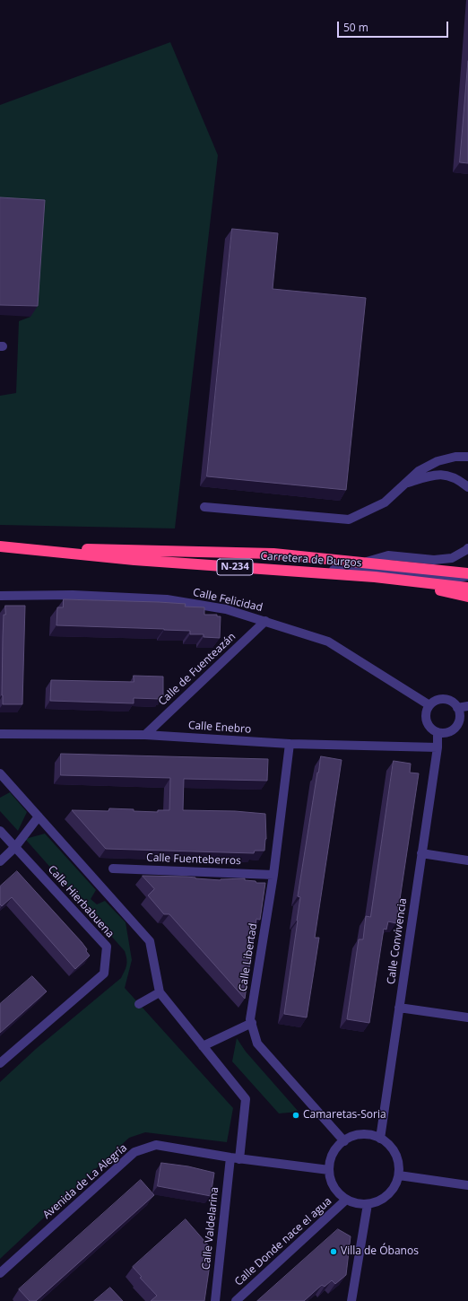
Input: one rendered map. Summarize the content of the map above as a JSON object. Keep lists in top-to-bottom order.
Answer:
{
  "streets": {
    "highway": ["Carretera de Burgos", "N-234"],
    "street": [
      "Calle Felicidad",
      "Calle de Fuenteazán",
      "Calle Enebro",
      "Calle Fuenteberros",
      "Calle Hierbabuena",
      "Calle Convivencia",
      "Calle Libertad",
      "Avenida de La Alegría",
      "Calle Valdelarina",
      "Calle Donde nace el agua"
    ]
  },
  "crossings": [
    ["Calle Felicidad", "Calle de Fuenteazán"],
    ["Calle Felicidad", "Calle Convivencia"],
    ["Calle de Fuenteazán", "Calle Enebro"],
    ["Calle Enebro", "Calle Convivencia"],
    ["Calle Enebro", "Calle Libertad"],
    ["Calle Fuenteberros", "Calle Libertad"],
    ["Calle Convivencia", "Calle Libertad"],
    ["Calle Convivencia", "Avenida de La Alegría"],
    ["Calle Convivencia", "Calle Donde nace el agua"],
    ["Calle Libertad", "Avenida de La Alegría"],
    ["Calle Libertad", "Calle Donde nace el agua"],
    ["Avenida de La Alegría", "Calle Valdelarina"],
    ["Avenida de La Alegría", "Calle Donde nace el agua"]
  ],
  "places": ["Camaretas-Soria", "Villa de Óbanos"],
  "scale_bar": "50 m"
}
